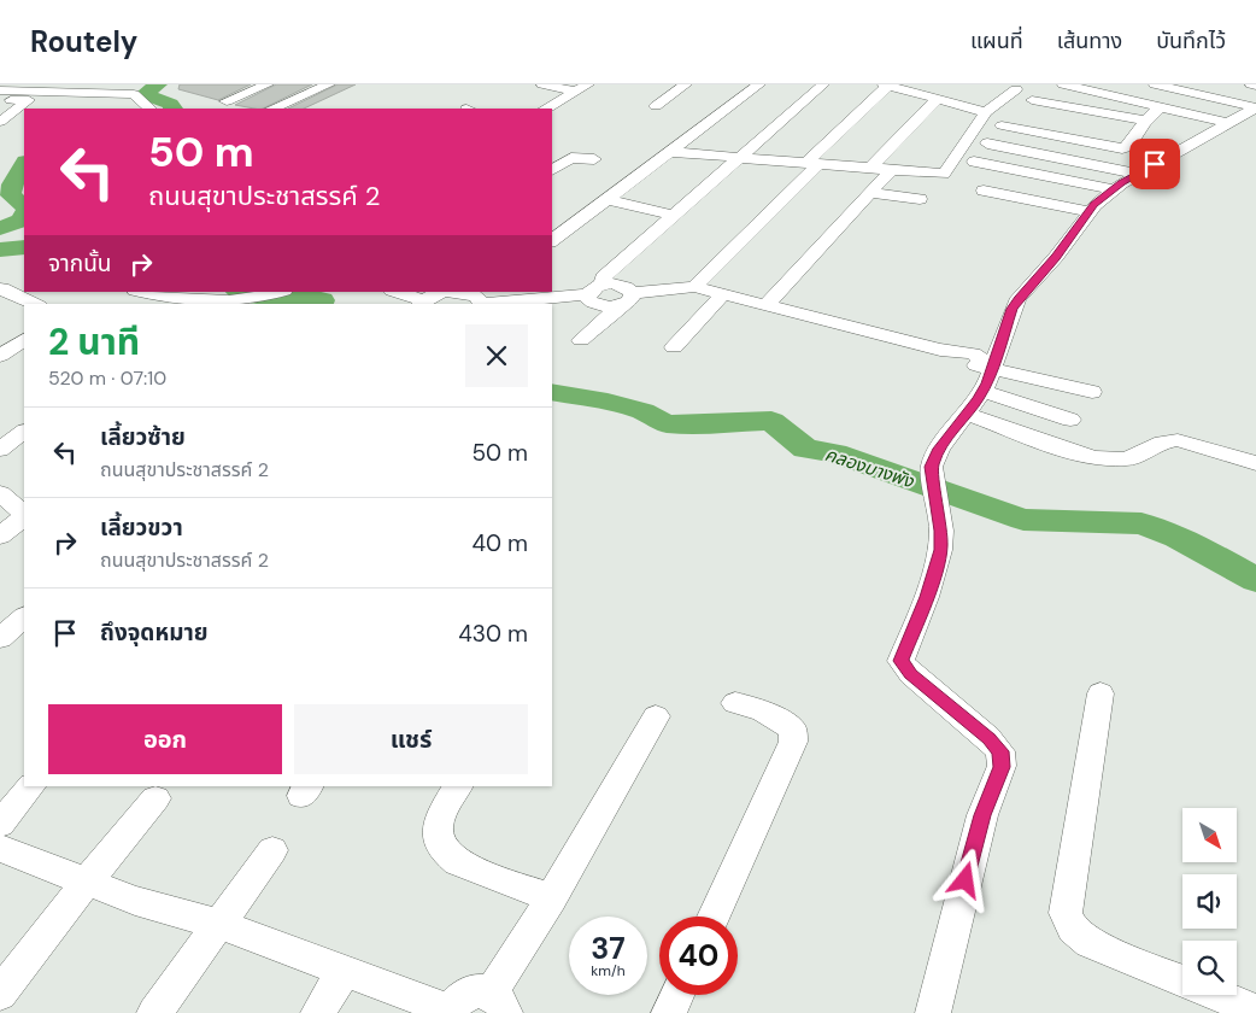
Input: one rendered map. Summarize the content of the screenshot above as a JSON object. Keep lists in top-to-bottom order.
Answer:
{
  "water": ["คลองบางพัง"],
  "north": "bottom right",
  "page": {
    "header": "Routely",
    "nav": ["แผนที่", "เส้นทาง", "บันทึกไว้"],
    "turn": ["50 m", "ถนนสุขาประชาสรรค์ 2"],
    "then": "จากนั้น",
    "heading": ["2 นาที", "520 m · 07:10"],
    "list": [
      {
        "name": "เลี้ยวซ้าย",
        "note": "ถนนสุขาประชาสรรค์ 2",
        "value": "50 m"
      },
      {
        "name": "เลี้ยวขวา",
        "note": "ถนนสุขาประชาสรรค์ 2",
        "value": "40 m"
      },
      {
        "name": "ถึงจุดหมาย",
        "value": "430 m"
      }
    ],
    "buttons": ["ออก", "แชร์"],
    "speed": "37 km/h",
    "limit": "40"
  }
}
